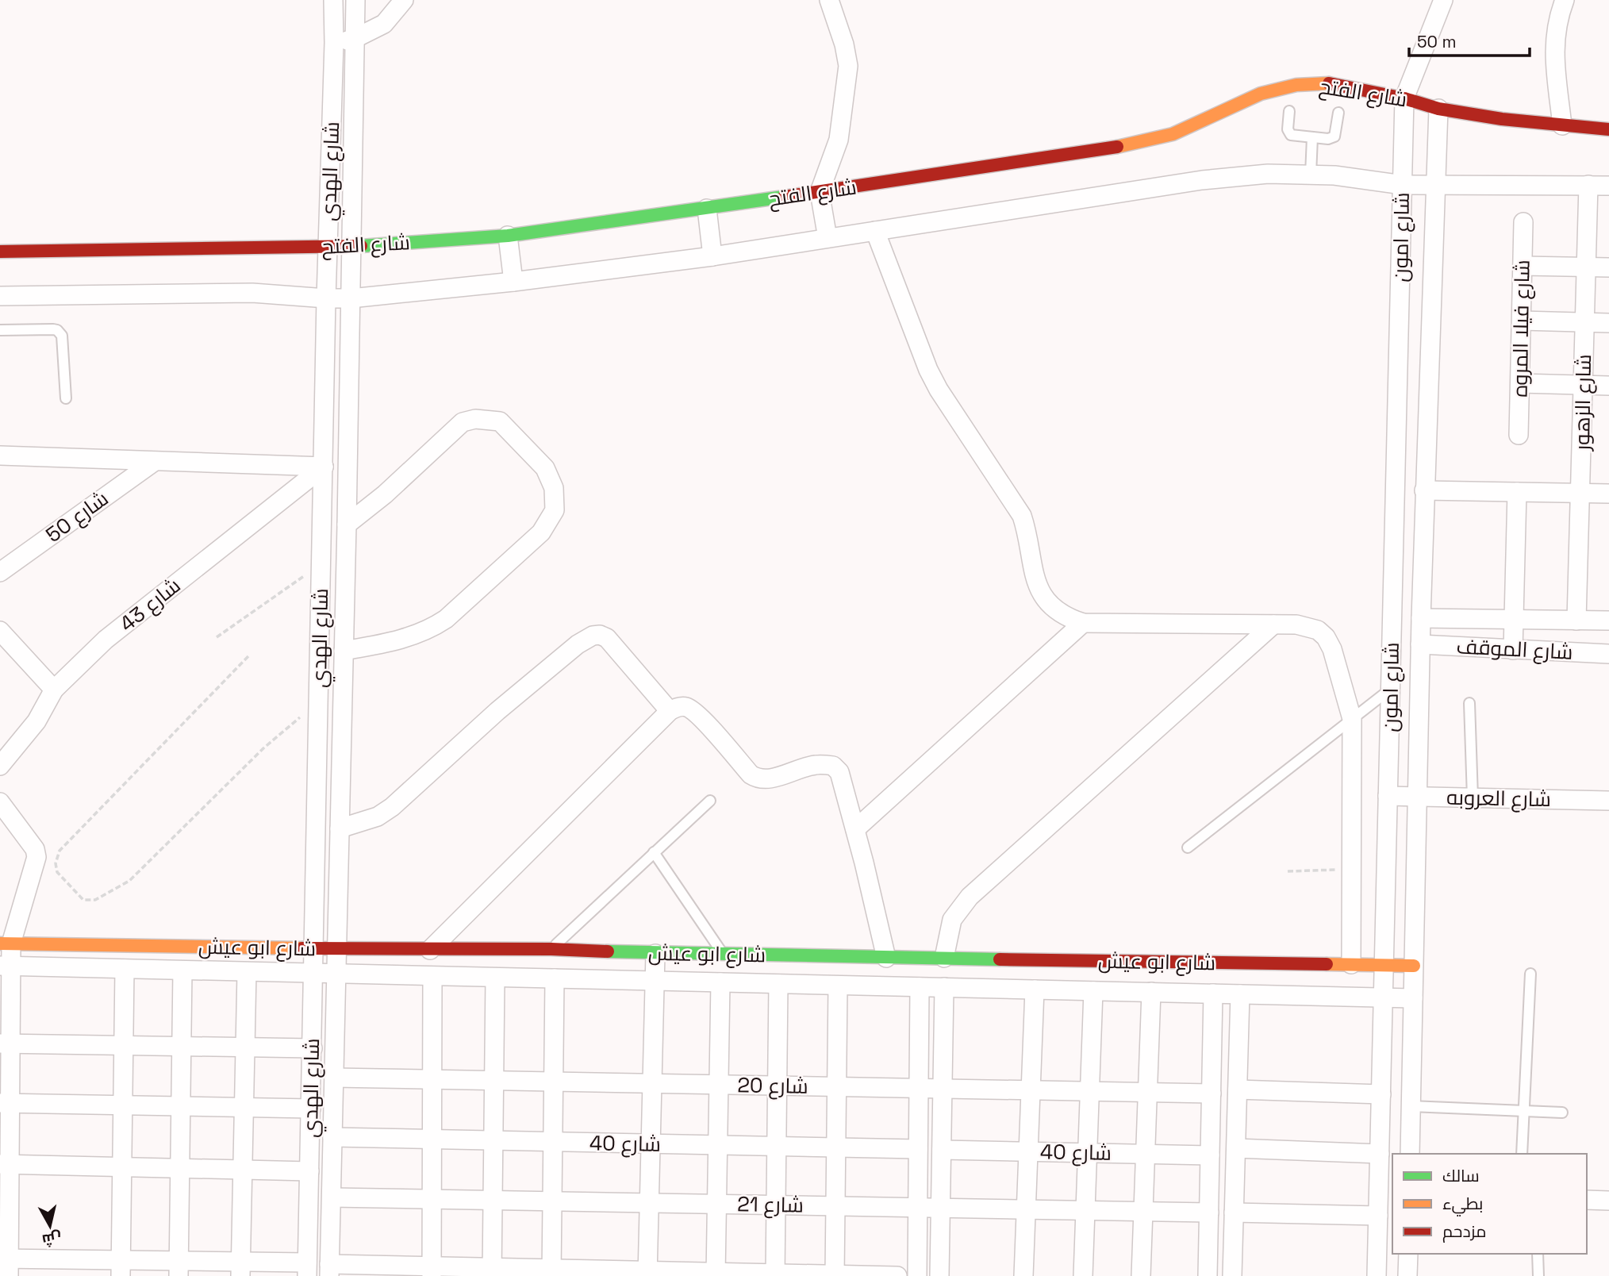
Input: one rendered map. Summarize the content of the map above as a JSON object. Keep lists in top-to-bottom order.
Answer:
{
  "streets": {
    "street": [
      "شارع الفتح",
      "شارع الهدي",
      "شارع امون",
      "شارع فيلا المروه",
      "شارع الزهور",
      "شارع 50",
      "شارع 43",
      "شارع الموقف",
      "شارع العروبه",
      "شارع ابو عيش",
      "شارع 20",
      "شارع 40",
      "شارع 21"
    ]
  },
  "crossings": [
    ["شارع الفتح", "شارع الهدي"],
    ["شارع الفتح", "شارع امون"],
    ["شارع الهدي", "شارع 43"],
    ["شارع الهدي", "شارع ابو عيش"],
    ["شارع الهدي", "شارع 20"],
    ["شارع الهدي", "شارع 40"],
    ["شارع الهدي", "شارع 21"],
    ["شارع امون", "شارع الموقف"],
    ["شارع امون", "شارع العروبه"],
    ["شارع امون", "شارع ابو عيش"],
    ["شارع الزهور", "شارع الموقف"]
  ],
  "legend": ["سالك", "بطيء", "مزدحم"],
  "scale_bar": "50 m",
  "north": "bottom"
}
